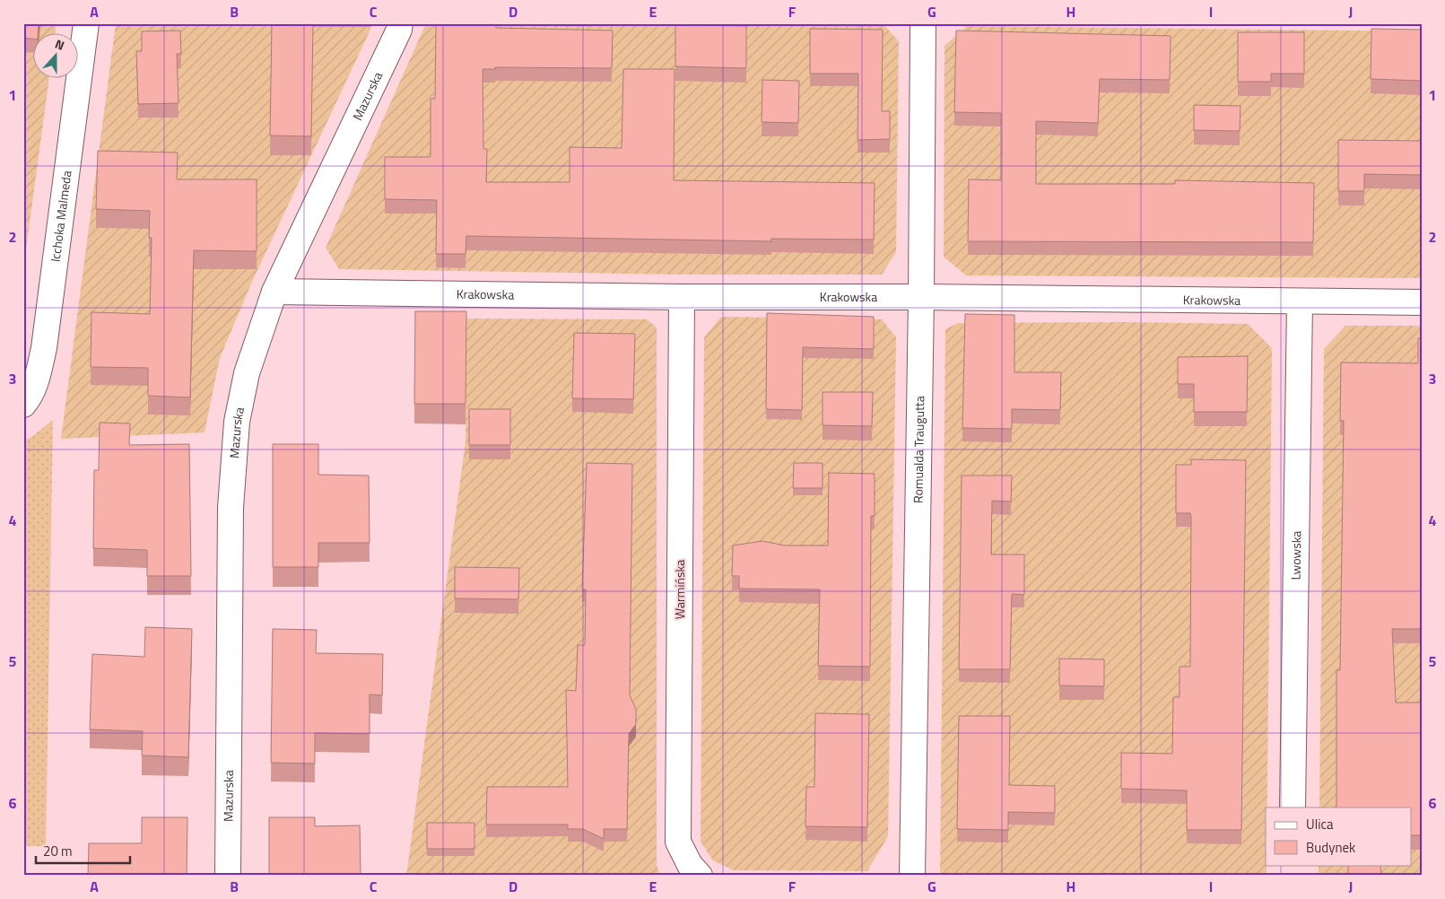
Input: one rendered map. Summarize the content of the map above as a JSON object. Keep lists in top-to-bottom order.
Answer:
{
  "streets": {
    "street": [
      "Mazurska",
      "Icchoka Malmeda",
      "Krakowska",
      "Romualda Traugutta",
      "Lwowska",
      "Warmińska"
    ]
  },
  "crossings": [
    ["Mazurska", "Krakowska"],
    ["Krakowska", "Romualda Traugutta"],
    ["Krakowska", "Lwowska"],
    ["Krakowska", "Warmińska"]
  ],
  "legend": ["Ulica", "Budynek"],
  "scale_bar": "20 m",
  "north": "top",
  "grid": {
    "columns": [
      "A",
      "B",
      "C",
      "D",
      "E",
      "F",
      "G",
      "H",
      "I",
      "J"
    ],
    "rows": [
      "1",
      "2",
      "3",
      "4",
      "5",
      "6"
    ]
  }
}
